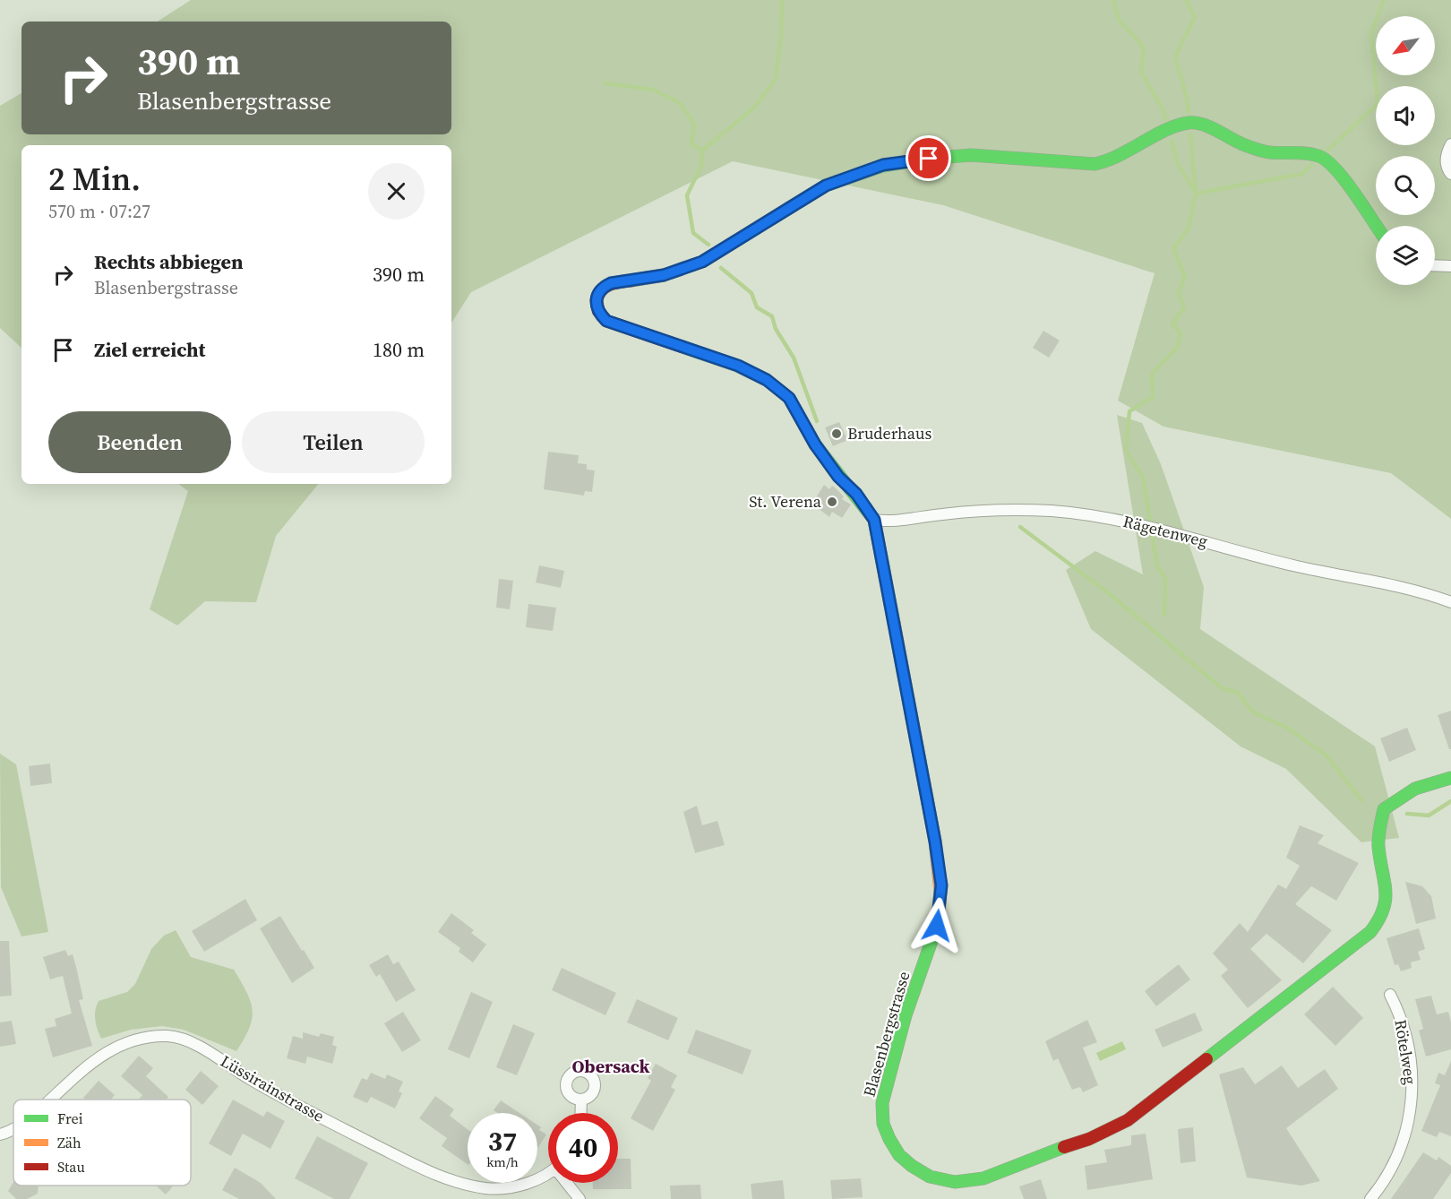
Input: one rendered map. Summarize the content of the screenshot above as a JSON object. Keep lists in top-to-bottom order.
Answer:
{
  "streets": {
    "street": [
      "Rägetenweg",
      "Blasenbergstrasse",
      "Rötelweg",
      "Lüssirainstrasse"
    ]
  },
  "crossings": [
    ["Rägetenweg", "Blasenbergstrasse"]
  ],
  "districts": ["Obersack"],
  "places": ["Bruderhaus", "St. Verena"],
  "legend": ["Frei", "Zäh", "Stau"],
  "north": "bottom left",
  "page": {
    "turn": ["390 m", "Blasenbergstrasse"],
    "heading": ["2 Min.", "570 m · 07:27"],
    "list": [
      {
        "name": "Rechts abbiegen",
        "note": "Blasenbergstrasse",
        "value": "390 m"
      },
      {
        "name": "Ziel erreicht",
        "value": "180 m"
      }
    ],
    "buttons": ["Beenden", "Teilen"],
    "speed": "37 km/h",
    "limit": "40"
  }
}
